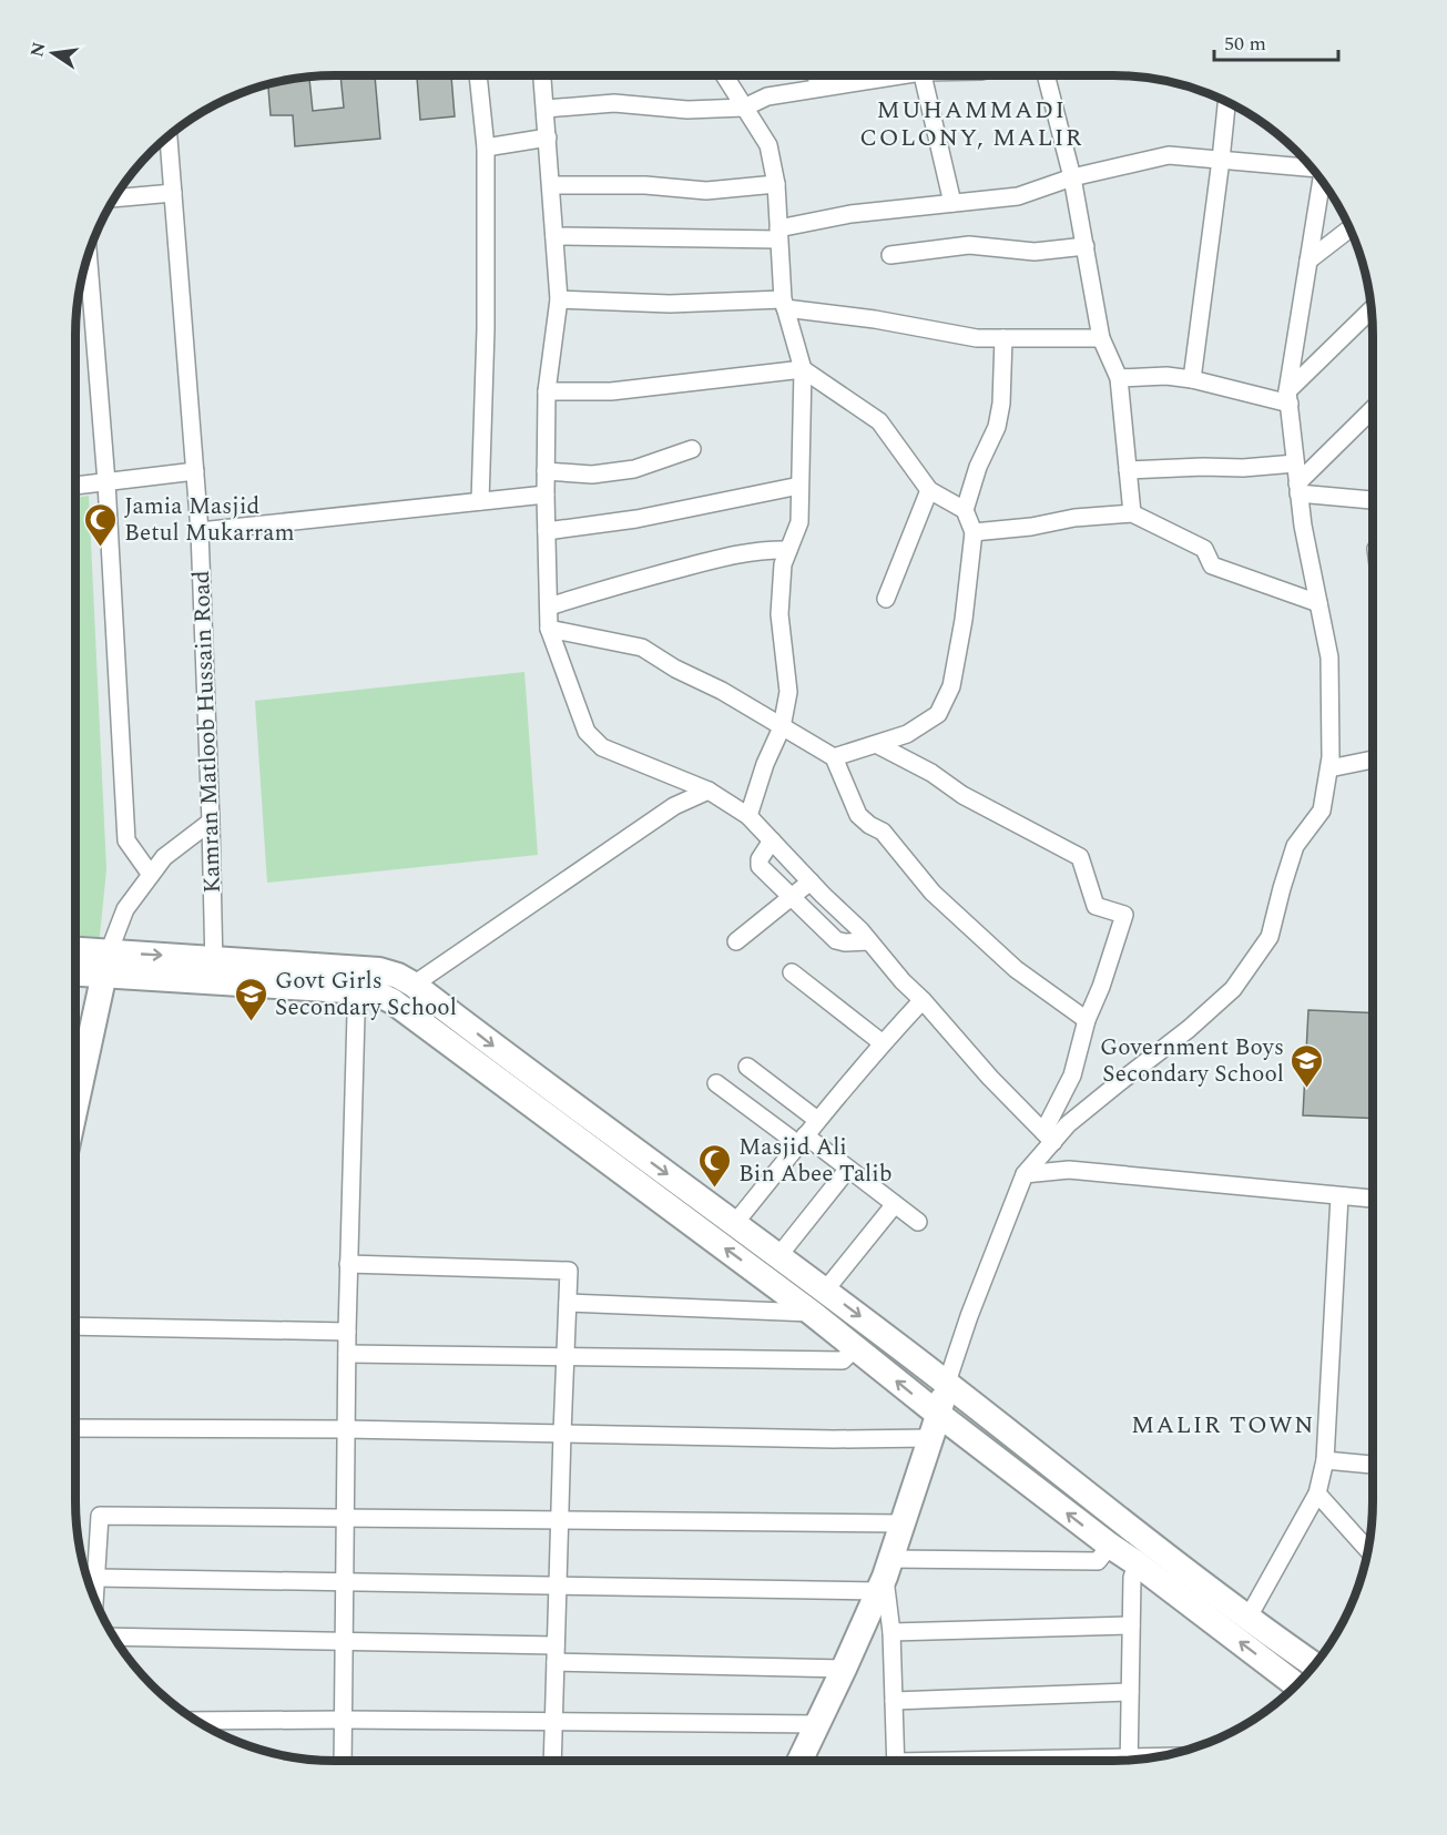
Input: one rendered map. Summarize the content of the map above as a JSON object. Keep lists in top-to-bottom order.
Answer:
{
  "streets": {
    "street": ["Kamran Matloob Hussain Road"]
  },
  "districts": ["MUHAMMADI COLONY, MALIR", "MALIR TOWN"],
  "places": {
    "mosque": ["Jamia Masjid Betul Mukarram", "Masjid Ali Bin Abee Talib"],
    "school or university": ["Govt Girls Secondary School", "Government Boys Secondary School"]
  },
  "scale_bar": "50 m",
  "north": "left"
}
